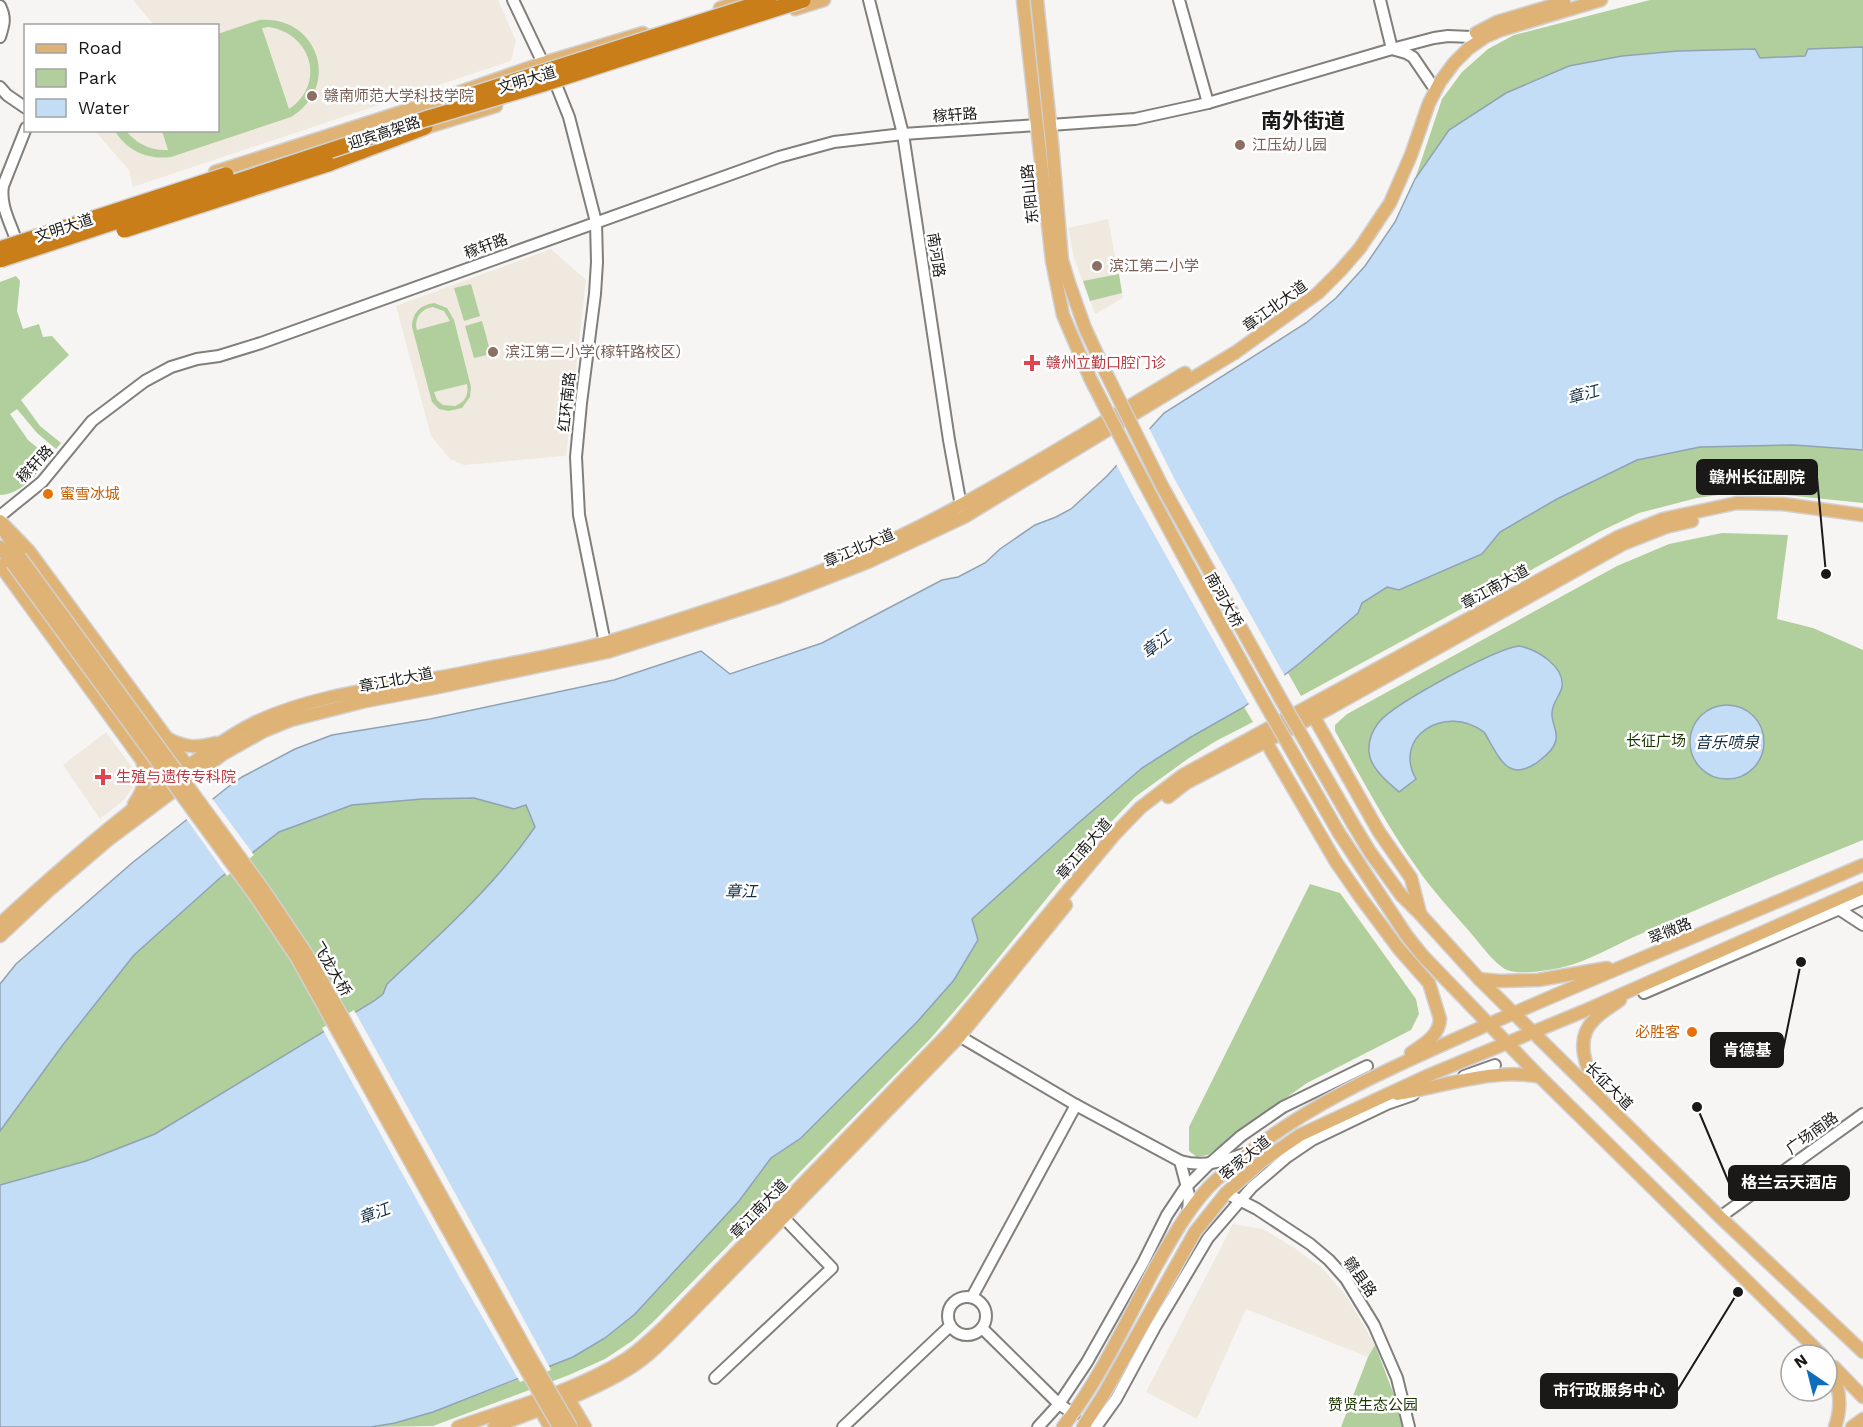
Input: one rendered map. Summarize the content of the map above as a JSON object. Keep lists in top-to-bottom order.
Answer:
{
  "streets": {
    "highway": ["迎宾高架路"],
    "main road": [
      "文明大道",
      "东阳山路",
      "章江北大道",
      "章江南大道",
      "南河大桥",
      "翠微路",
      "飞龙大桥",
      "长征大道",
      "客家大道"
    ],
    "street": [
      "稼轩路",
      "南河路",
      "红环南路",
      "广场南路",
      "赣县路"
    ]
  },
  "crossings": [
    ["文明大道", "迎宾高架路"],
    ["文明大道", "红环南路"],
    ["稼轩路", "东阳山路"],
    ["稼轩路", "南河路"],
    ["稼轩路", "红环南路"],
    ["迎宾高架路", "红环南路"],
    ["东阳山路", "南河大桥"],
    ["南河路", "章江北大道"],
    ["章江北大道", "红环南路"],
    ["南河大桥", "长征大道"],
    ["翠微路", "长征大道"],
    ["翠微路", "客家大道"],
    ["长征大道", "广场南路"],
    ["长征大道", "客家大道"],
    ["客家大道", "赣县路"]
  ],
  "districts": ["南外街道"],
  "water": ["章江", "音乐喷泉"],
  "parks": ["长征广场", "赞贤生态公园"],
  "places": {
    "other": [
      "赣南师范大学科技学院",
      "江压幼儿园",
      "滨江第二小学",
      "滨江第二小学(稼轩路校区）",
      "蜜雪冰城",
      "赣州长征剧院",
      "肯德基",
      "必胜客",
      "格兰云天酒店",
      "市行政服务中心"
    ],
    "health": ["赣州立勤口腔门诊", "生殖与遗传专科院"]
  },
  "legend": ["Road", "Park", "Water"],
  "north": "top left"
}
